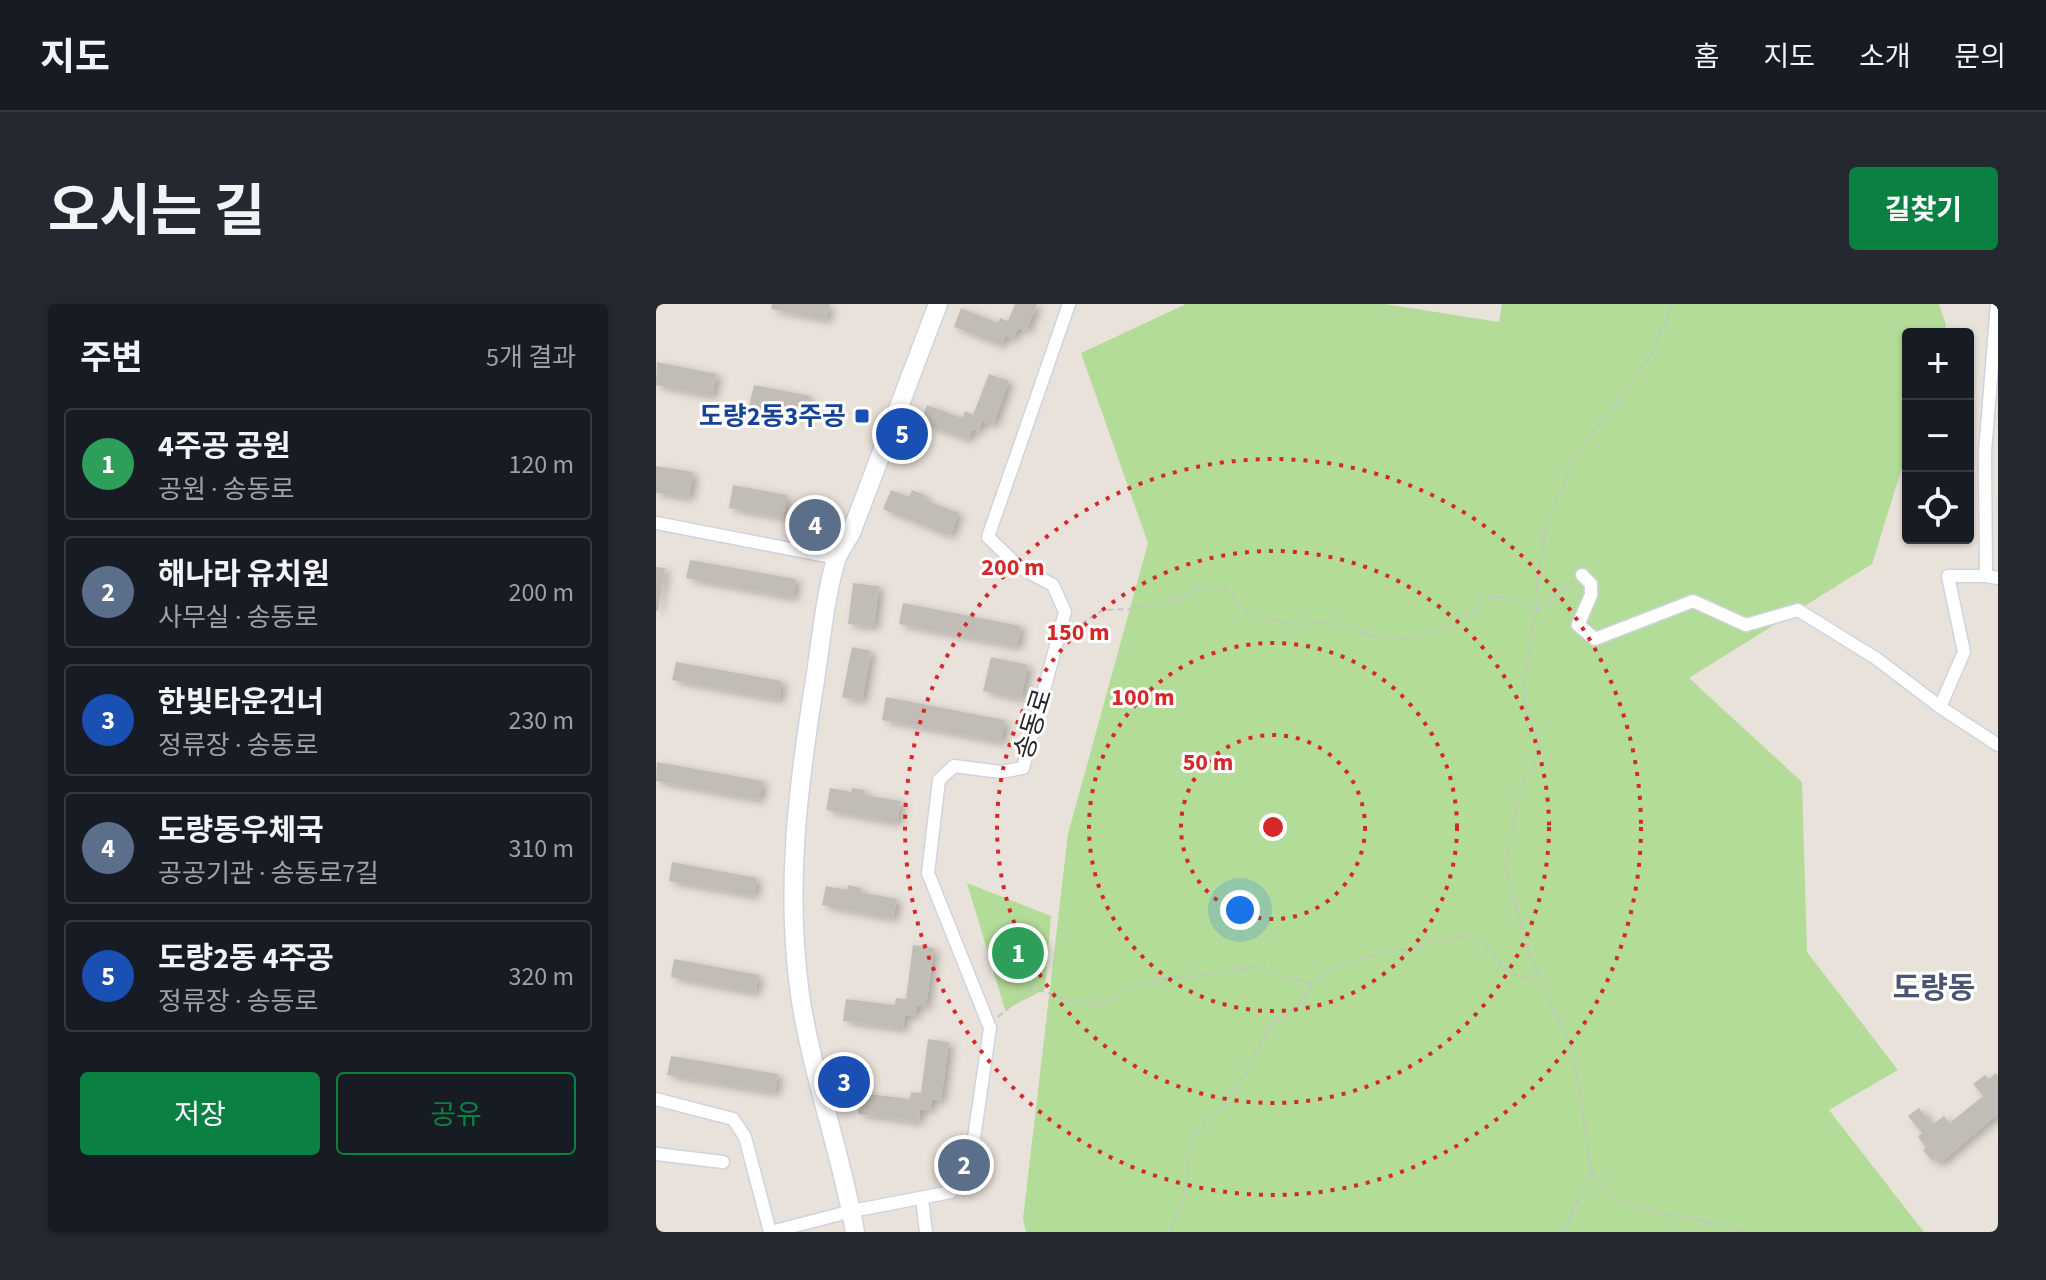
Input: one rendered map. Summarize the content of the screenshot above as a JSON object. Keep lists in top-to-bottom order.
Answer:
{
  "streets": {
    "street": ["송동로"]
  },
  "districts": ["도량동"],
  "places": {
    "transit": ["도량2동3주공"]
  },
  "page": {
    "header": "지도",
    "nav": [
      "홈",
      "지도",
      "소개",
      "문의"
    ],
    "title": "오시는 길",
    "buttons": [
      "길찾기",
      ["저장", "공유"]
    ],
    "heading": ["주변", "5개 결과"],
    "map_buttons": ["+", "−"],
    "pins": [
      "5",
      "4",
      "1",
      "3",
      "2"
    ],
    "list": [
      {
        "mark": "1",
        "name": "4주공 공원",
        "note": "공원 · 송동로",
        "value": "120 m"
      },
      {
        "mark": "2",
        "name": "해나라 유치원",
        "note": "사무실 · 송동로",
        "value": "200 m"
      },
      {
        "mark": "3",
        "name": "한빛타운건너",
        "note": "정류장 · 송동로",
        "value": "230 m"
      },
      {
        "mark": "4",
        "name": "도량동우체국",
        "note": "공공기관 · 송동로7길",
        "value": "310 m"
      },
      {
        "mark": "5",
        "name": "도량2동 4주공",
        "note": "정류장 · 송동로",
        "value": "320 m"
      }
    ]
  },
  "rings": [
    "200 m",
    "150 m",
    "100 m",
    "50 m"
  ]
}
